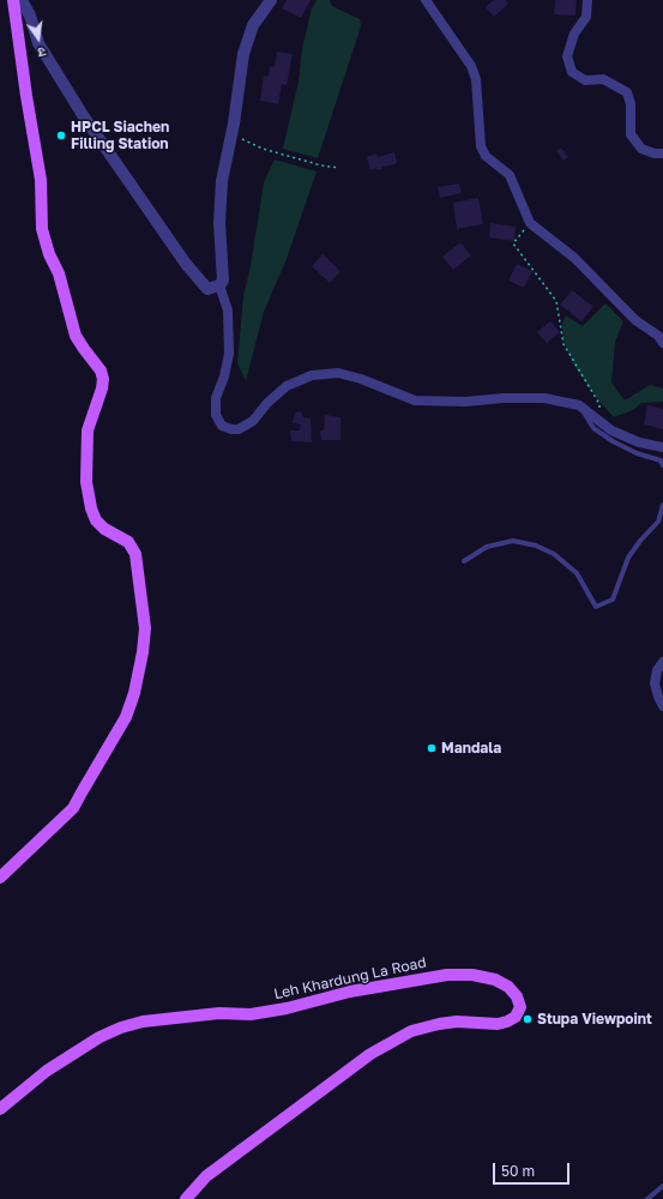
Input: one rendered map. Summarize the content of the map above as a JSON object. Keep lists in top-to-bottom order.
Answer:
{
  "streets": {
    "main road": ["Leh Khardung La Road"]
  },
  "places": ["HPCL Siachen Filling Station", "Mandala", "Stupa Viewpoint"],
  "scale_bar": "50 m",
  "north": "bottom"
}
